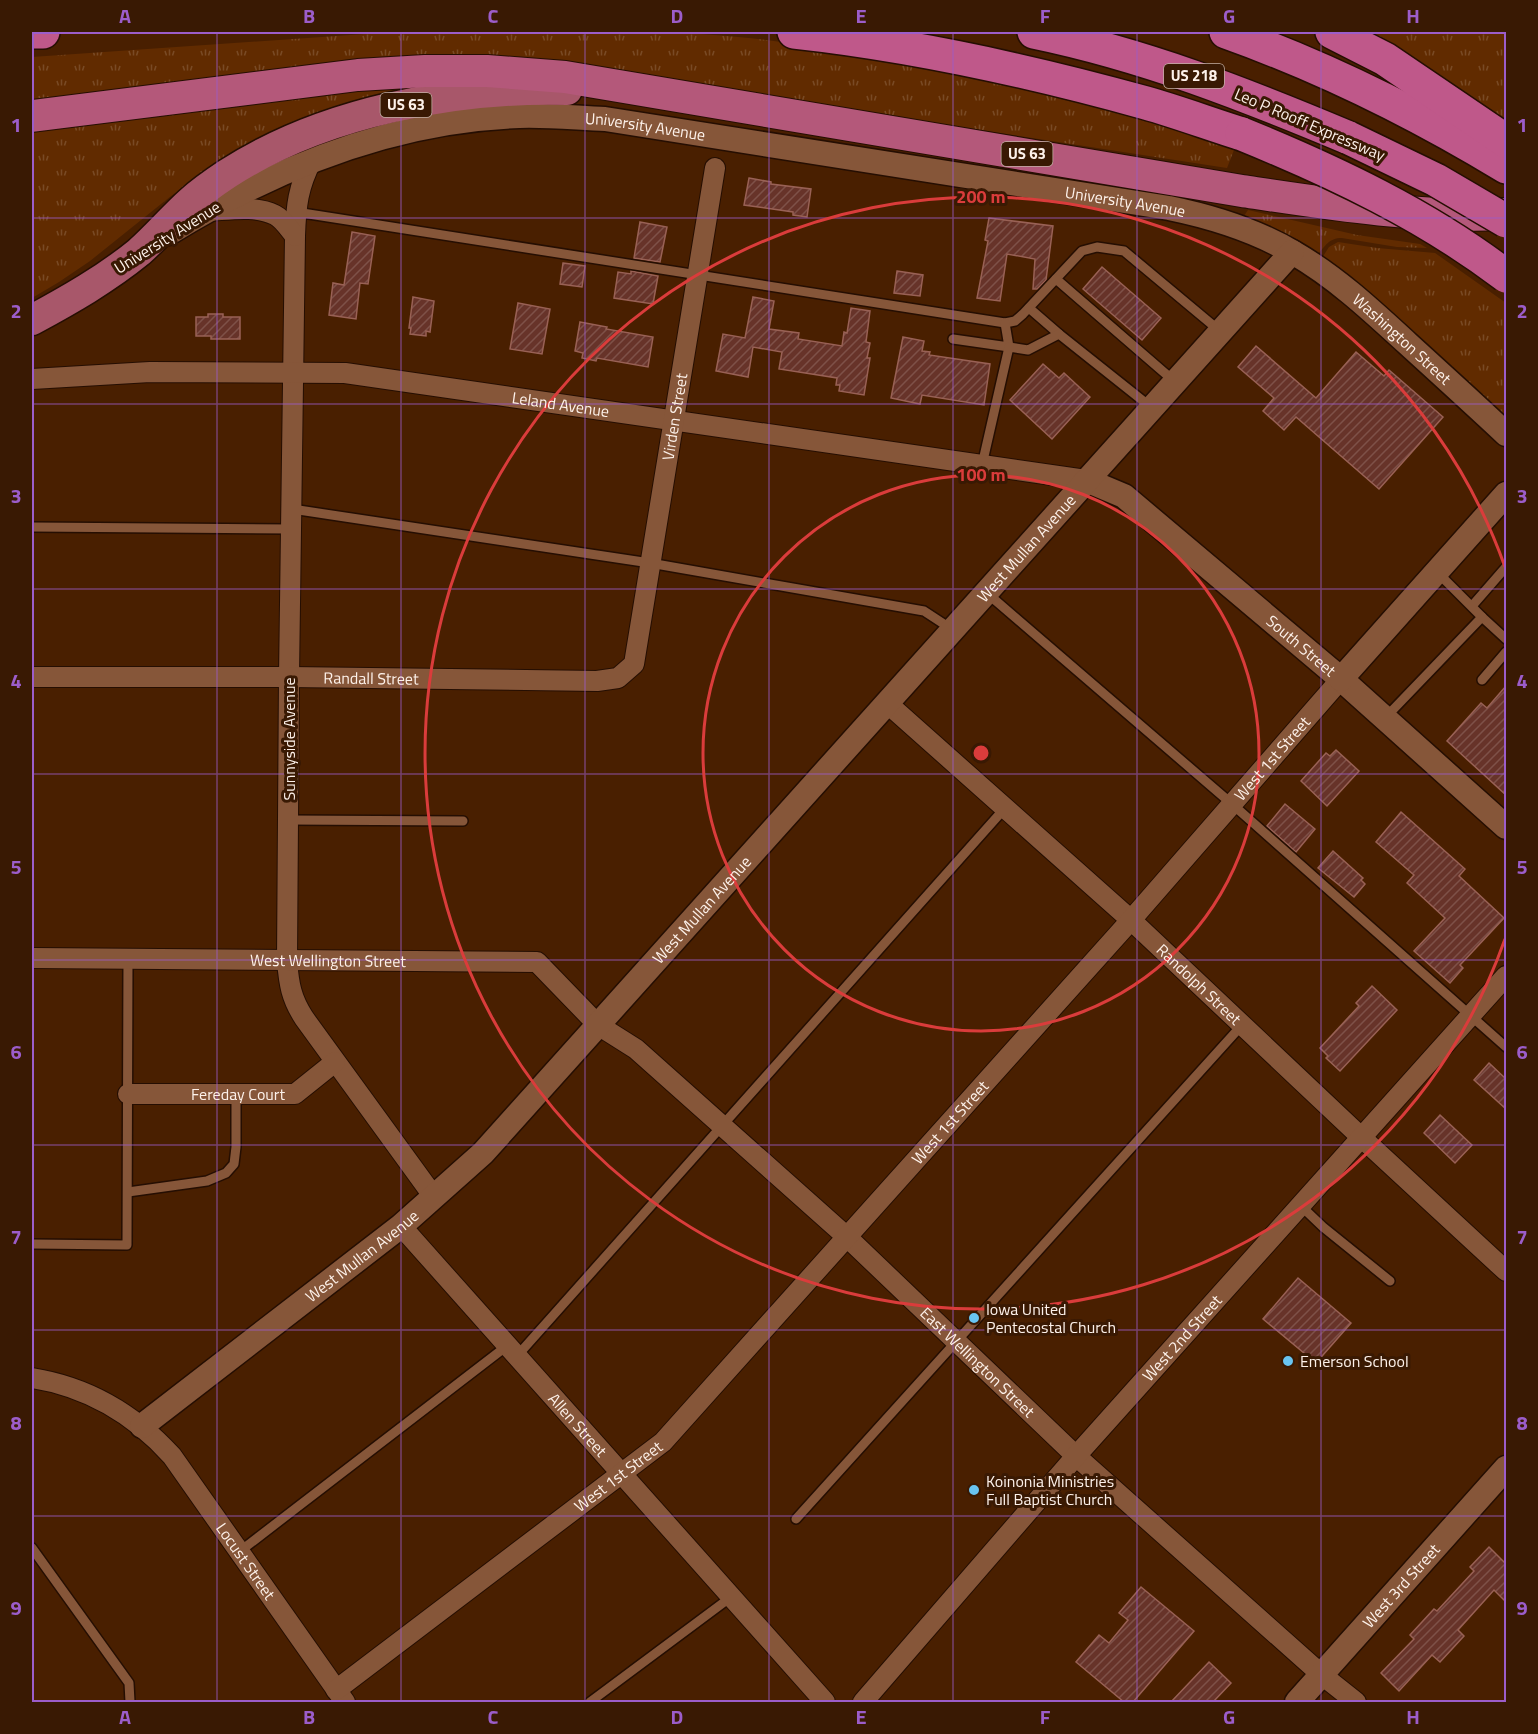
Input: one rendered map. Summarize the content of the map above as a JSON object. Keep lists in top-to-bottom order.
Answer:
{
  "streets": {
    "highway": ["US 218", "US 63", "Leo P Rooff Expressway"],
    "main road": ["University Avenue"],
    "street": [
      "Washington Street",
      "Leland Avenue",
      "Virden Street",
      "West Mullan Avenue",
      "South Street",
      "Randall Street",
      "Sunnyside Avenue",
      "West 1st Street",
      "West Wellington Street",
      "Randolph Street",
      "Fereday Court",
      "West 2nd Street",
      "East Wellington Street",
      "Allen Street",
      "Locust Street",
      "West 3rd Street"
    ]
  },
  "crossings": [
    ["US 63", "University Avenue"],
    ["University Avenue", "Washington Street"],
    ["University Avenue", "West Mullan Avenue"],
    ["University Avenue", "Sunnyside Avenue"],
    ["Washington Street", "West Mullan Avenue"],
    ["Leland Avenue", "Virden Street"],
    ["Leland Avenue", "West Mullan Avenue"],
    ["Leland Avenue", "South Street"],
    ["Leland Avenue", "Sunnyside Avenue"],
    ["Virden Street", "Randall Street"],
    ["West Mullan Avenue", "South Street"],
    ["West Mullan Avenue", "Sunnyside Avenue"],
    ["West Mullan Avenue", "West Wellington Street"],
    ["West Mullan Avenue", "Randolph Street"],
    ["West Mullan Avenue", "East Wellington Street"],
    ["West Mullan Avenue", "Allen Street"],
    ["West Mullan Avenue", "Locust Street"],
    ["South Street", "West 1st Street"],
    ["Randall Street", "Sunnyside Avenue"],
    ["Sunnyside Avenue", "West Wellington Street"],
    ["Sunnyside Avenue", "Fereday Court"],
    ["West 1st Street", "Randolph Street"],
    ["West 1st Street", "East Wellington Street"],
    ["West 1st Street", "Allen Street"],
    ["West 1st Street", "Locust Street"],
    ["West Wellington Street", "East Wellington Street"],
    ["Randolph Street", "West 2nd Street"],
    ["West 2nd Street", "East Wellington Street"],
    ["East Wellington Street", "West 3rd Street"]
  ],
  "places": ["Iowa United Pentecostal Church", "Emerson School", "Koinonia Ministries Full Baptist Church"],
  "grid": {
    "columns": [
      "A",
      "B",
      "C",
      "D",
      "E",
      "F",
      "G",
      "H"
    ],
    "rows": [
      "1",
      "2",
      "3",
      "4",
      "5",
      "6",
      "7",
      "8",
      "9"
    ]
  },
  "rings": ["200 m", "100 m"]
}
